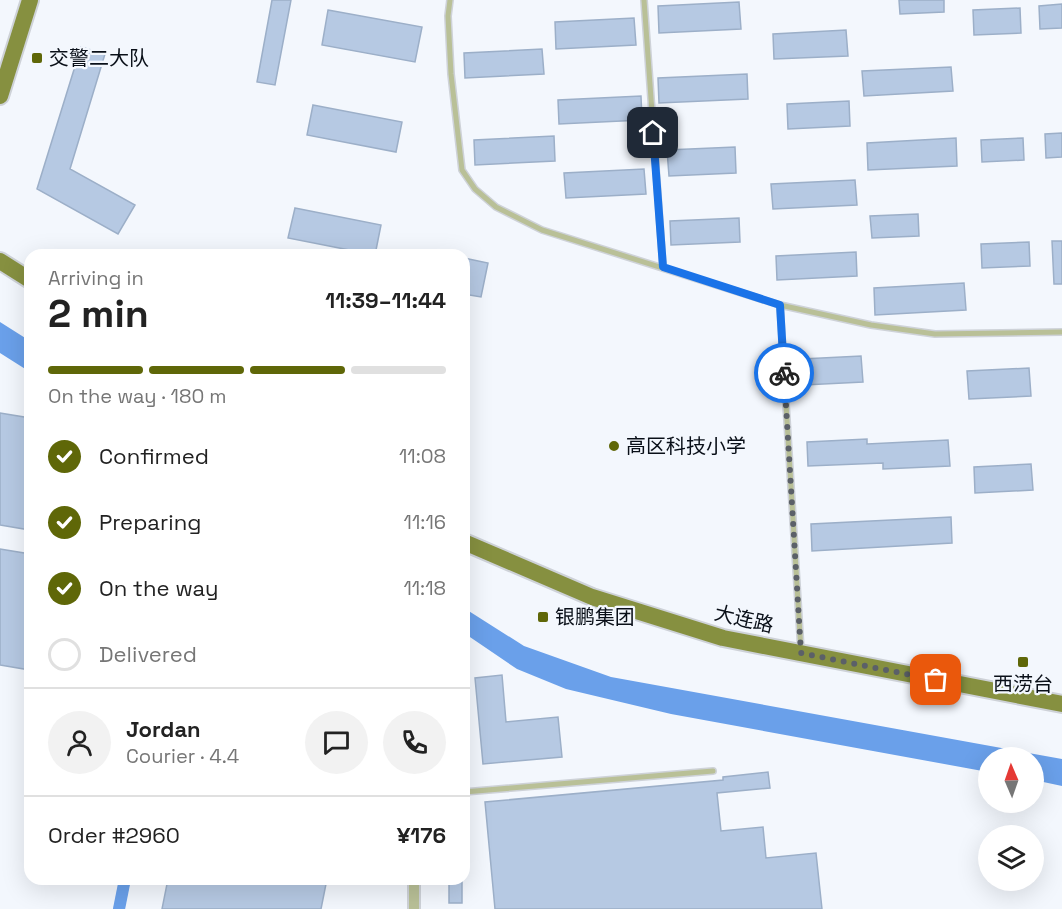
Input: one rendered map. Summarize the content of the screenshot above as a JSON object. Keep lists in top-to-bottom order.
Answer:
{
  "streets": {
    "main road": ["大连路"]
  },
  "places": {
    "transit": ["交警二大队", "银鹏集团", "西涝台"],
    "other": ["高区科技小学"]
  },
  "north": "top",
  "page": {
    "heading": ["2 min", "Arriving in", "11:39–11:44"],
    "panel": [
      "Jordan",
      "Courier · 4.4",
      "Order #2960",
      "¥176"
    ],
    "bar": "On the way · 180 m",
    "list": [
      ["Confirmed", "11:08"],
      ["Preparing", "11:16"],
      ["On the way", "11:18"],
      "Delivered"
    ]
  }
}
